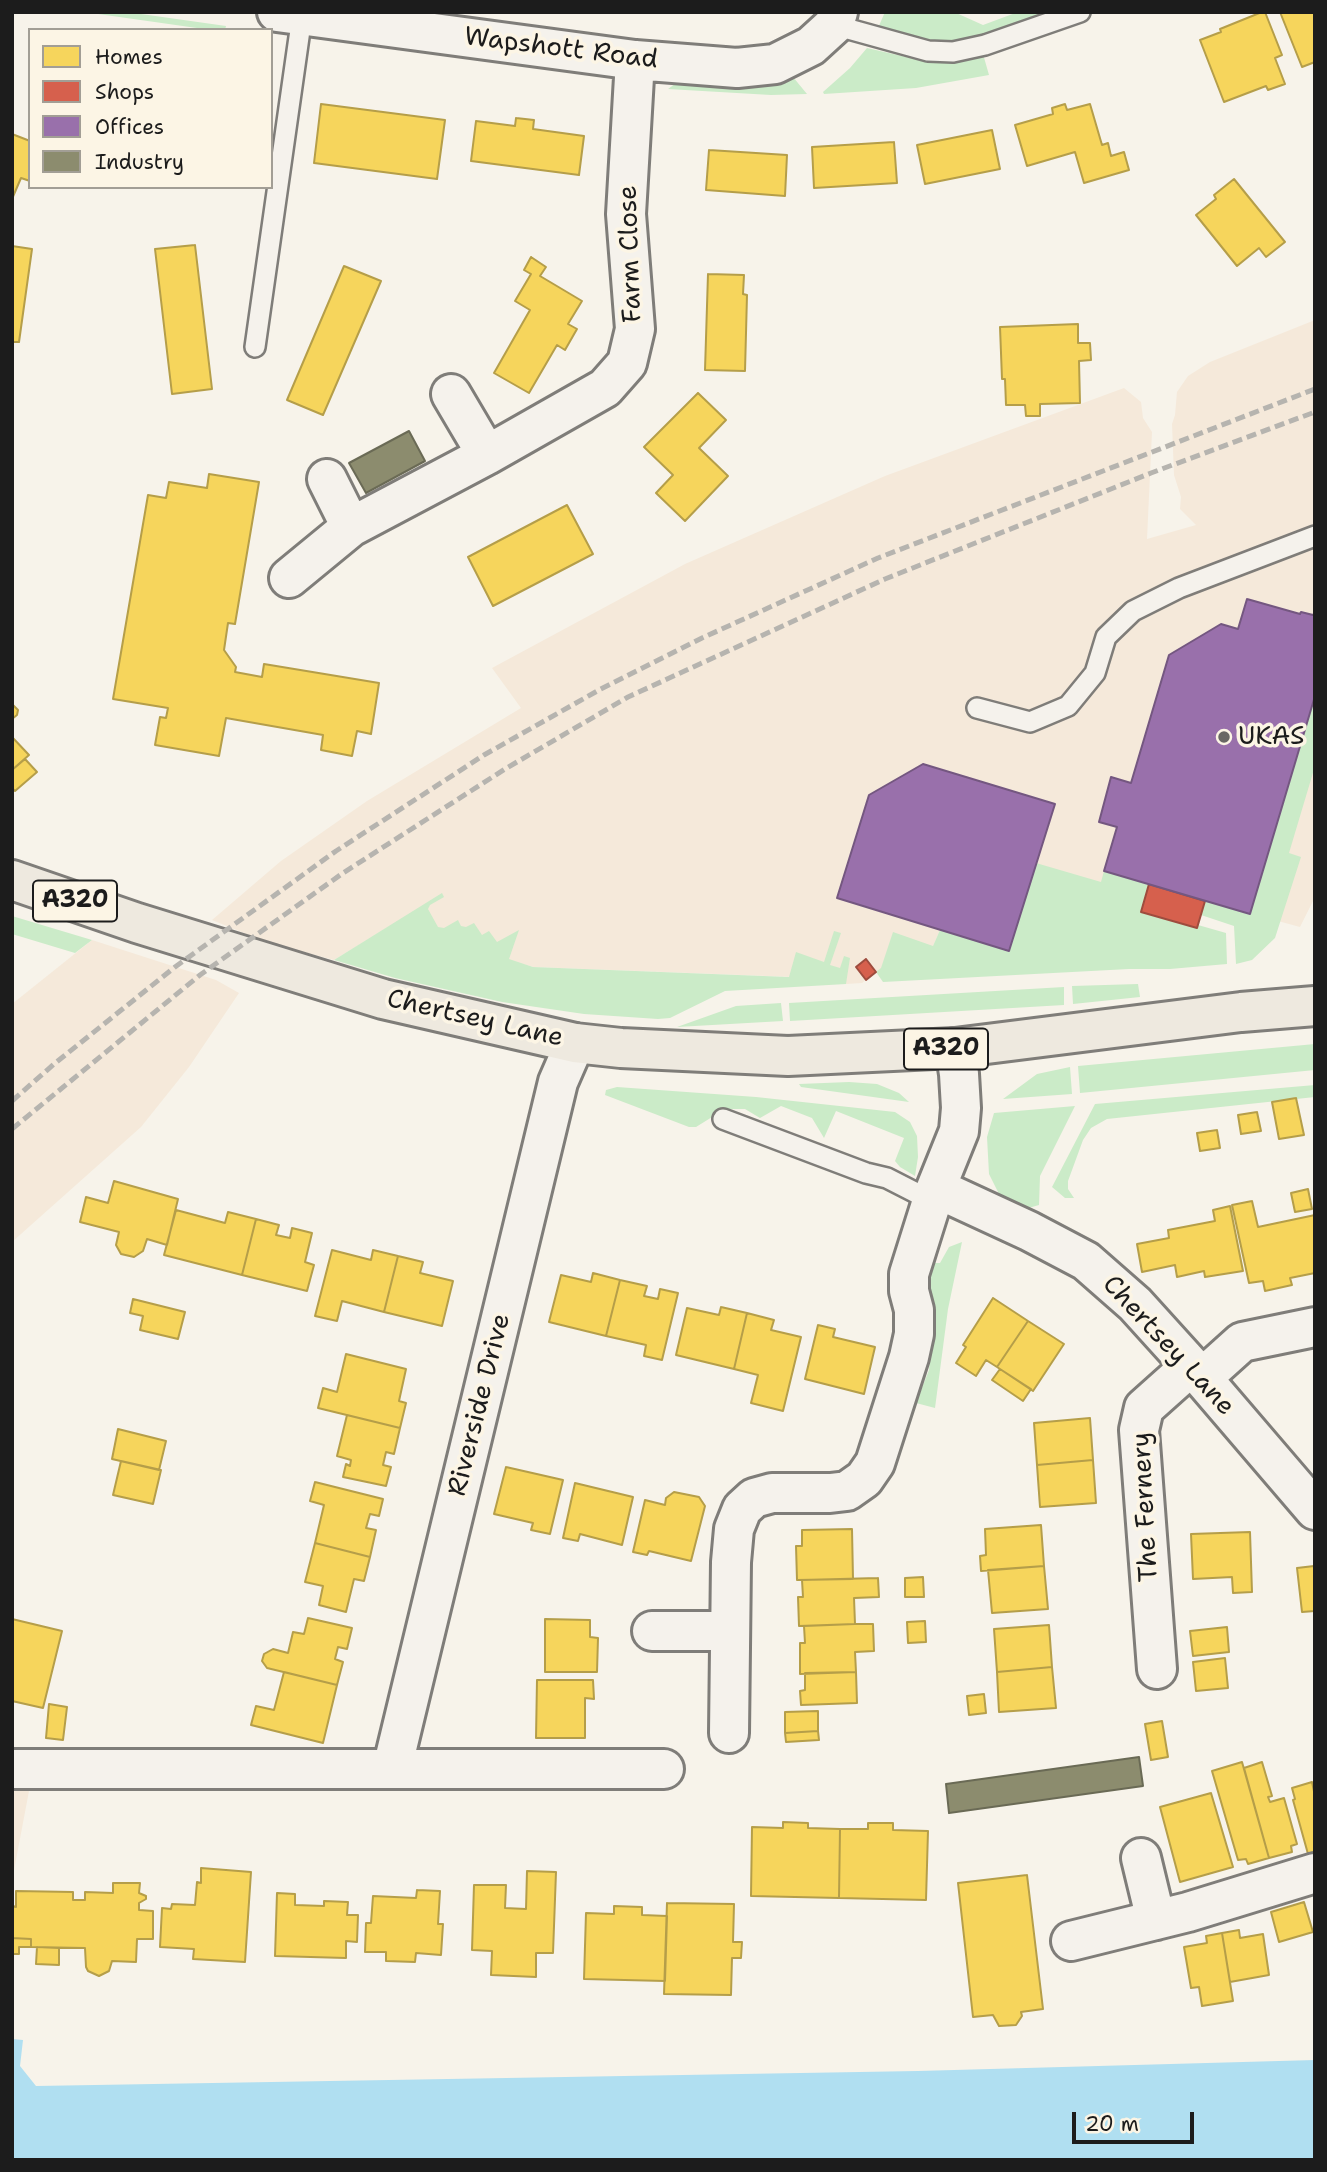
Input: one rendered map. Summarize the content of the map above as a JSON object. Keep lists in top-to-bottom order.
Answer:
{
  "streets": {
    "main road": ["A320", "Chertsey Lane"],
    "street": [
      "Wapshott Road",
      "Farm Close",
      "Riverside Drive",
      "The Fernery"
    ]
  },
  "crossings": [
    ["Wapshott Road", "Farm Close"],
    ["Chertsey Lane", "Riverside Drive"],
    ["Chertsey Lane", "The Fernery"]
  ],
  "places": ["UKAS"],
  "legend": [
    "Homes",
    "Shops",
    "Offices",
    "Industry"
  ],
  "scale_bar": "20 m"
}
